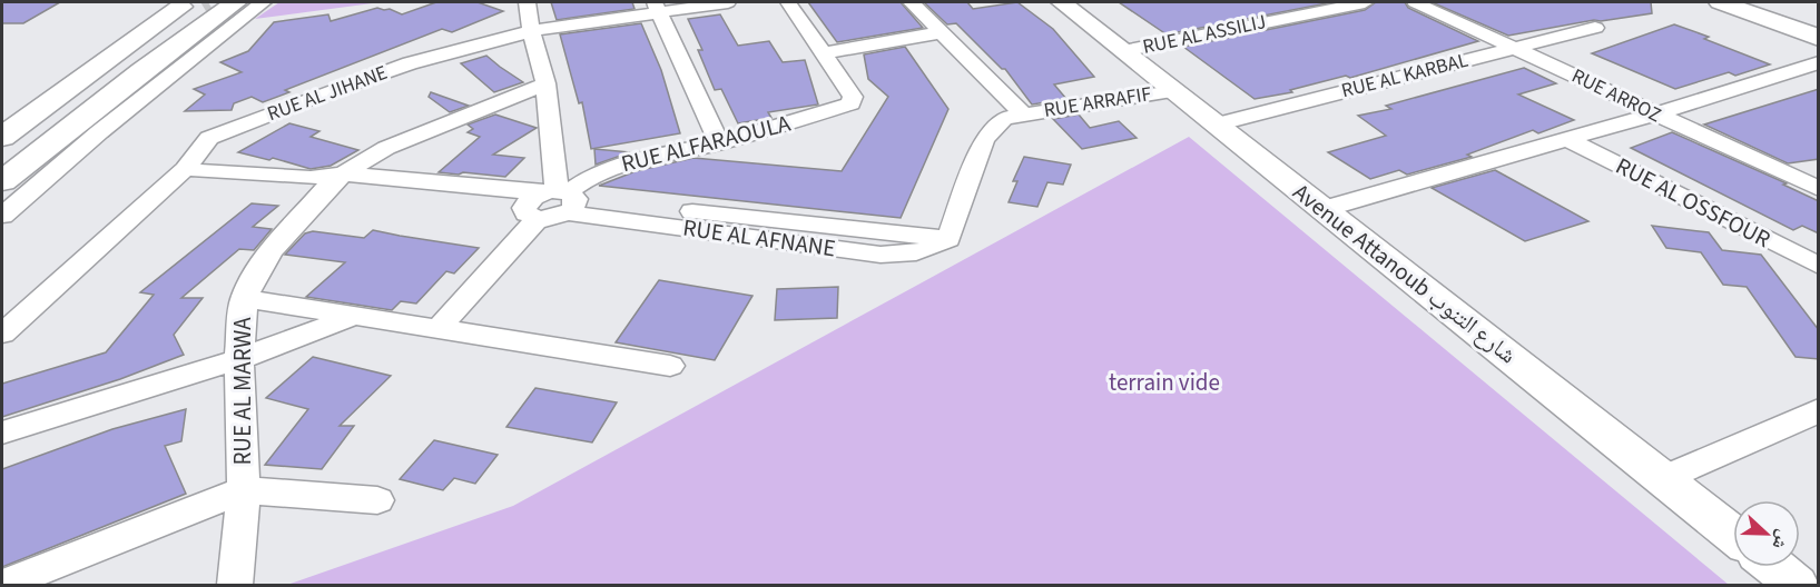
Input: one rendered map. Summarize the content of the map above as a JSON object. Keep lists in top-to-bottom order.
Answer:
{
  "streets": {
    "street": [
      "RUE AL ASSILIJ",
      "RUE AL KARBAL",
      "RUE AL JIHANE",
      "RUE ARROZ",
      "RUE ARRAFIF",
      "RUE ALFARAOULA",
      "RUE AL OSSFOUR",
      "RUE AL AFNANE",
      "Avenue Attanoub شارع التنوب",
      "RUE AL MARWA"
    ]
  },
  "crossings": [
    ["RUE AL ASSILIJ", "Avenue Attanoub شارع التنوب"],
    ["RUE AL KARBAL", "RUE ARROZ"],
    ["RUE AL KARBAL", "Avenue Attanoub شارع التنوب"],
    ["RUE ARRAFIF", "RUE AL AFNANE"],
    ["RUE ARRAFIF", "Avenue Attanoub شارع التنوب"],
    ["RUE ALFARAOULA", "RUE AL AFNANE"],
    ["RUE AL AFNANE", "RUE AL MARWA"]
  ],
  "parks": ["terrain vide"],
  "north": "right"
}
